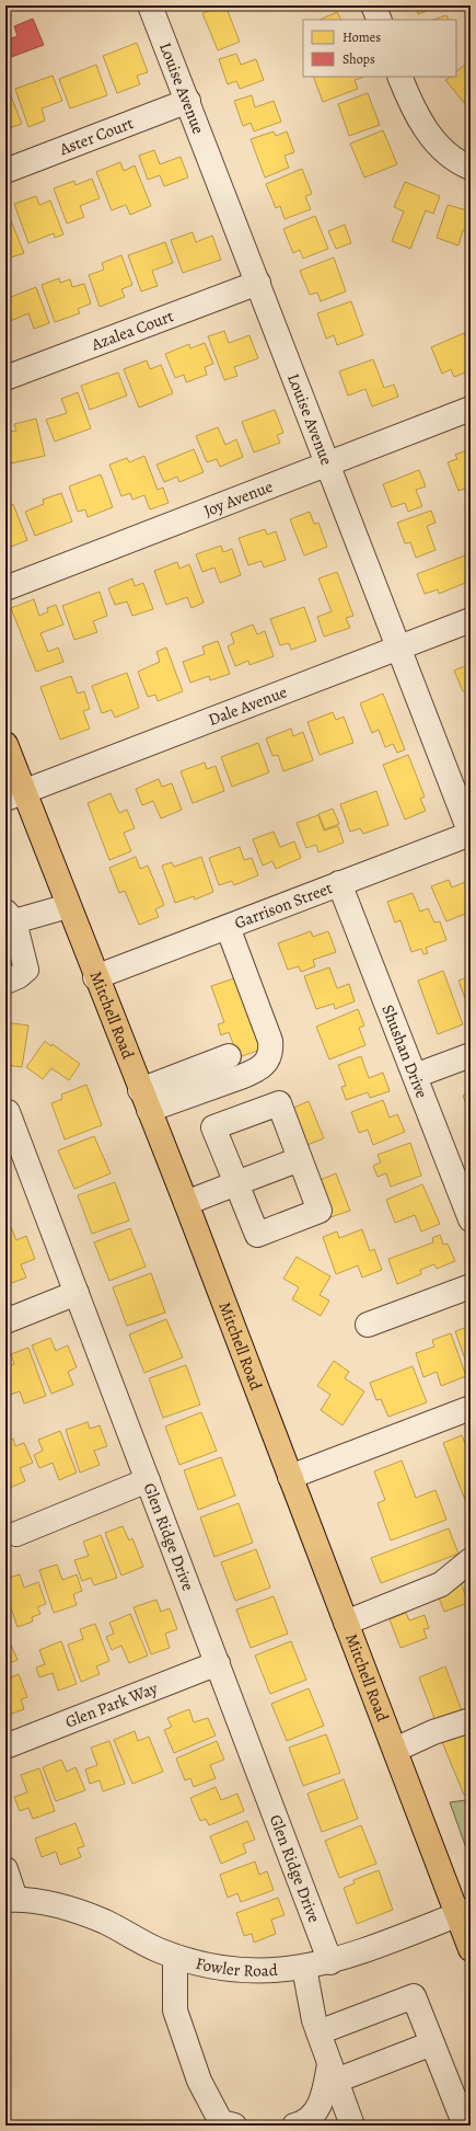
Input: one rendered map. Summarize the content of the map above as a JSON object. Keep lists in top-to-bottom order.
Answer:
{
  "streets": {
    "main road": ["Mitchell Road"],
    "street": [
      "Louise Avenue",
      "Aster Court",
      "Azalea Court",
      "Joy Avenue",
      "Dale Avenue",
      "Garrison Street",
      "Shushan Drive",
      "Glen Ridge Drive",
      "Glen Park Way",
      "Fowler Road"
    ]
  },
  "crossings": [
    ["Louise Avenue", "Aster Court"],
    ["Louise Avenue", "Azalea Court"],
    ["Louise Avenue", "Joy Avenue"],
    ["Louise Avenue", "Dale Avenue"],
    ["Louise Avenue", "Garrison Street"],
    ["Dale Avenue", "Mitchell Road"],
    ["Garrison Street", "Mitchell Road"],
    ["Garrison Street", "Shushan Drive"],
    ["Mitchell Road", "Fowler Road"],
    ["Glen Ridge Drive", "Glen Park Way"],
    ["Glen Ridge Drive", "Fowler Road"]
  ],
  "legend": ["Homes", "Shops"]
}
